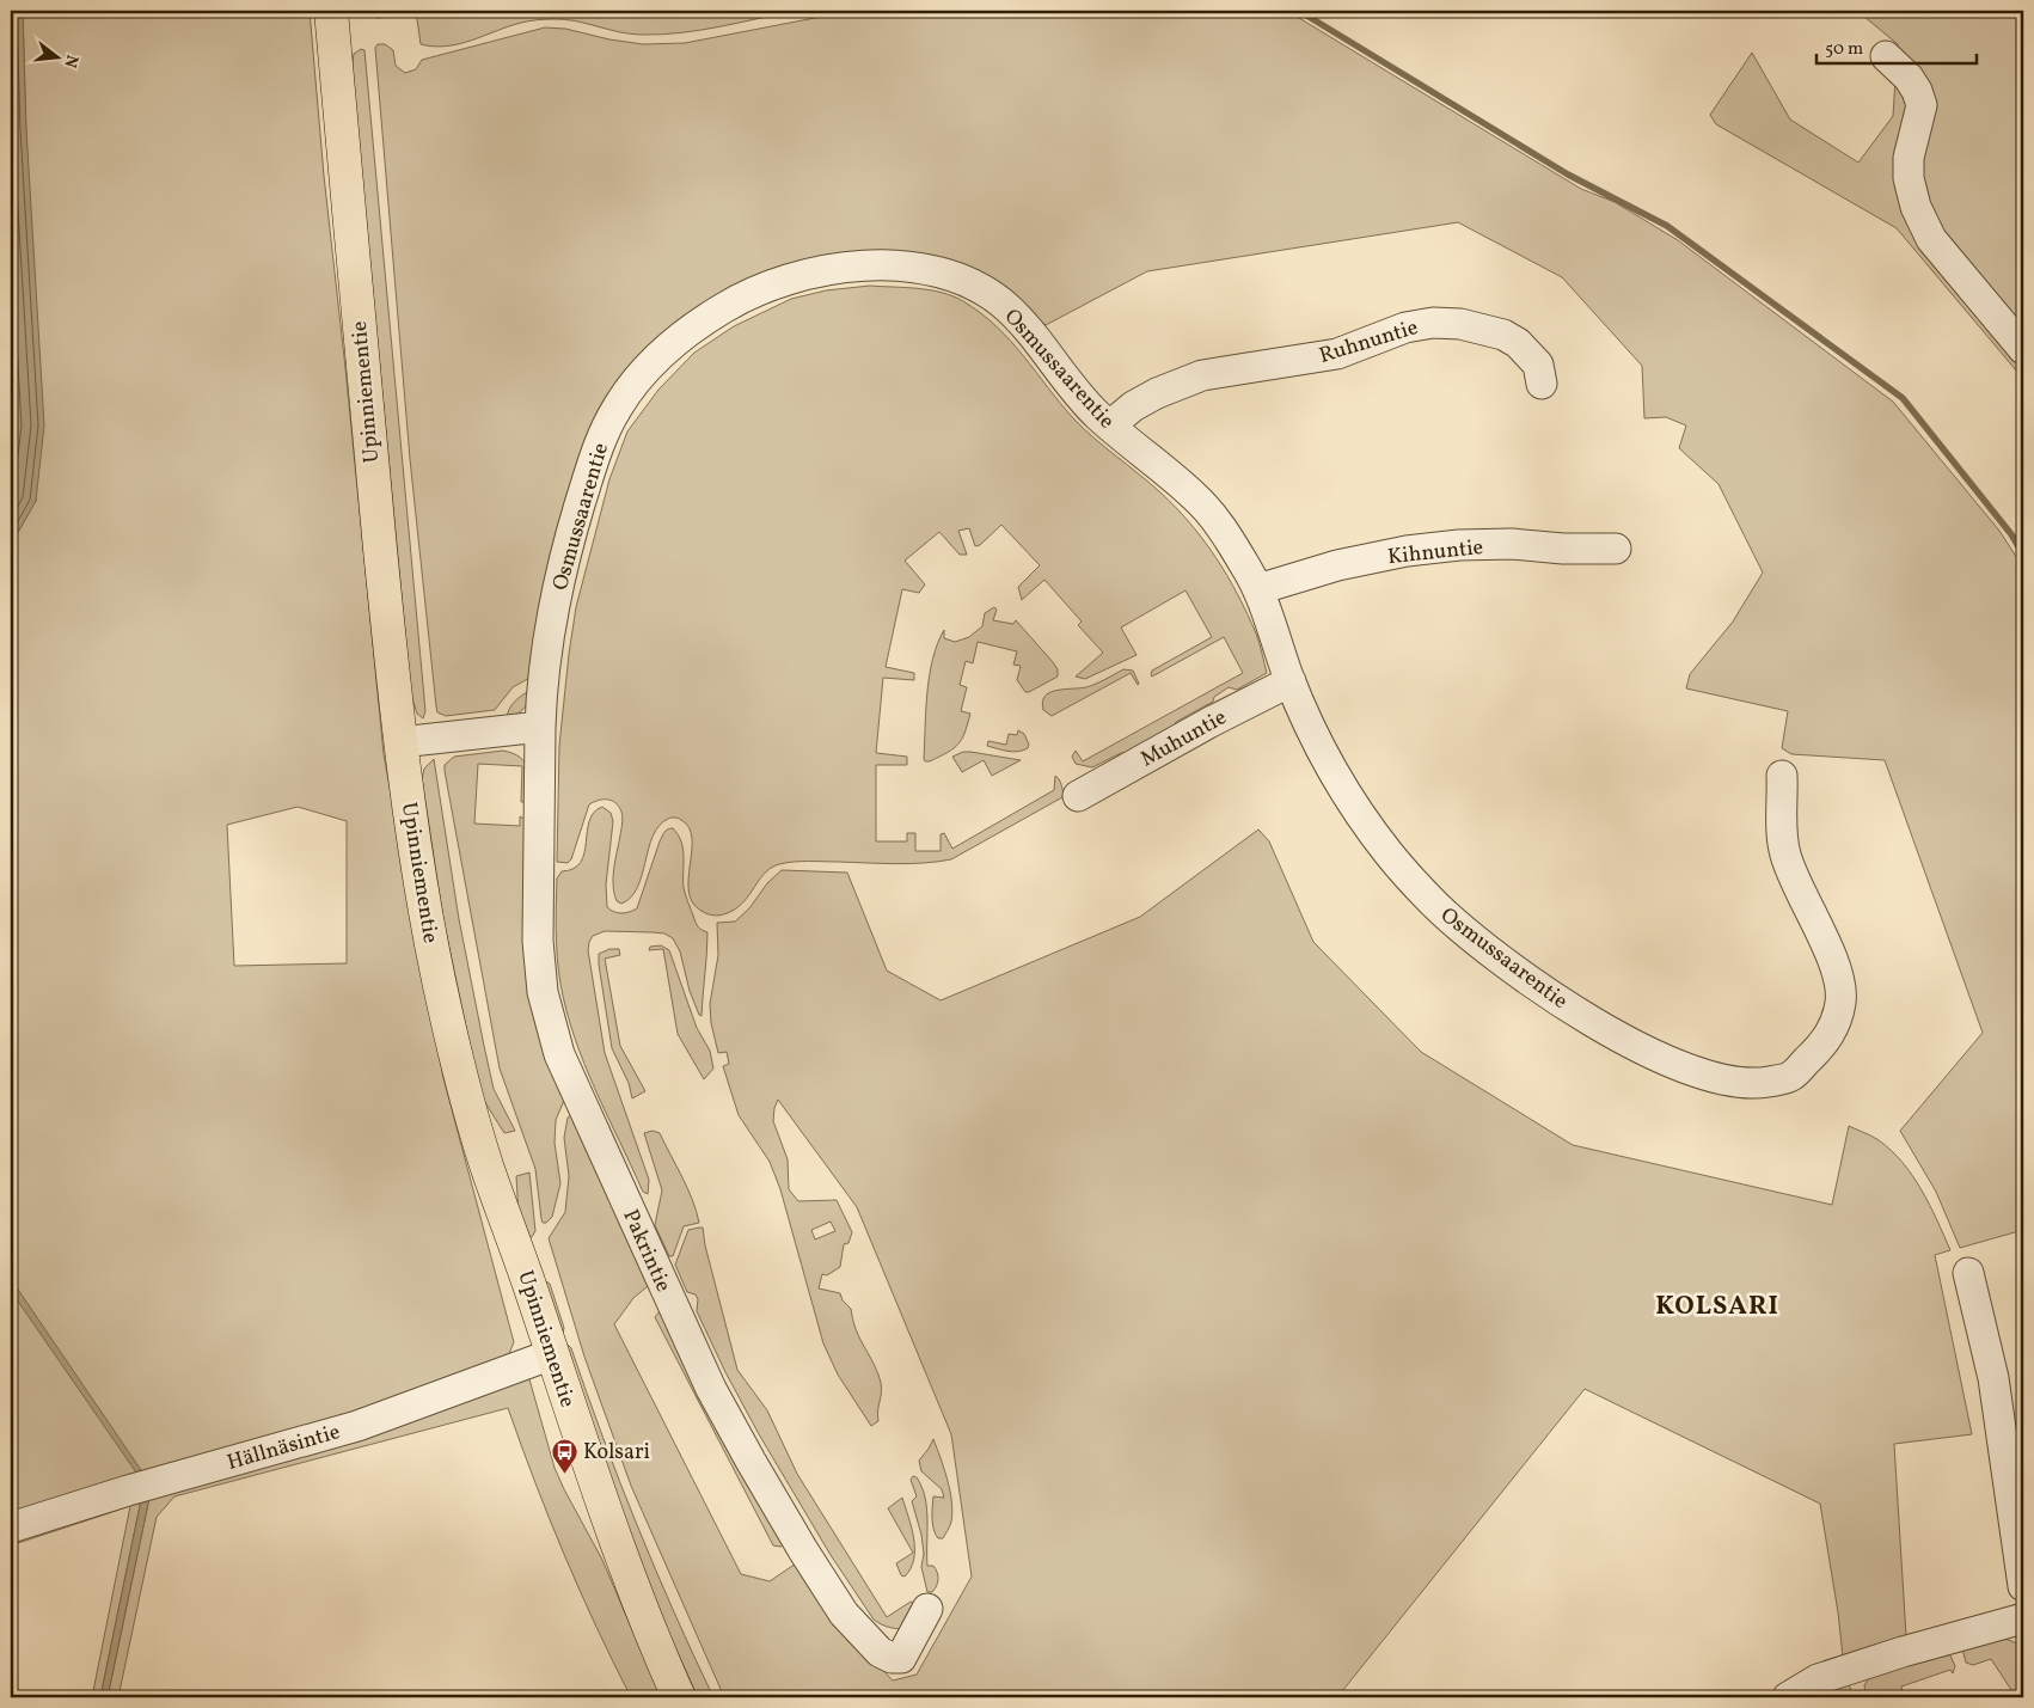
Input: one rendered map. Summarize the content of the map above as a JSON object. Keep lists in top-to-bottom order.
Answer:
{
  "streets": {
    "main road": ["Upinniementie"],
    "street": [
      "Ruhnuntie",
      "Osmussaarentie",
      "Kihnuntie",
      "Muhuntie",
      "Pakrintie",
      "Hällnäsintie"
    ]
  },
  "crossings": [
    ["Ruhnuntie", "Osmussaarentie"],
    ["Osmussaarentie", "Kihnuntie"],
    ["Osmussaarentie", "Muhuntie"],
    ["Osmussaarentie", "Pakrintie"],
    ["Upinniementie", "Hällnäsintie"]
  ],
  "districts": ["KOLSARI"],
  "places": {
    "bus stop": ["Kolsari"]
  },
  "scale_bar": "50 m",
  "north": "right"
}
